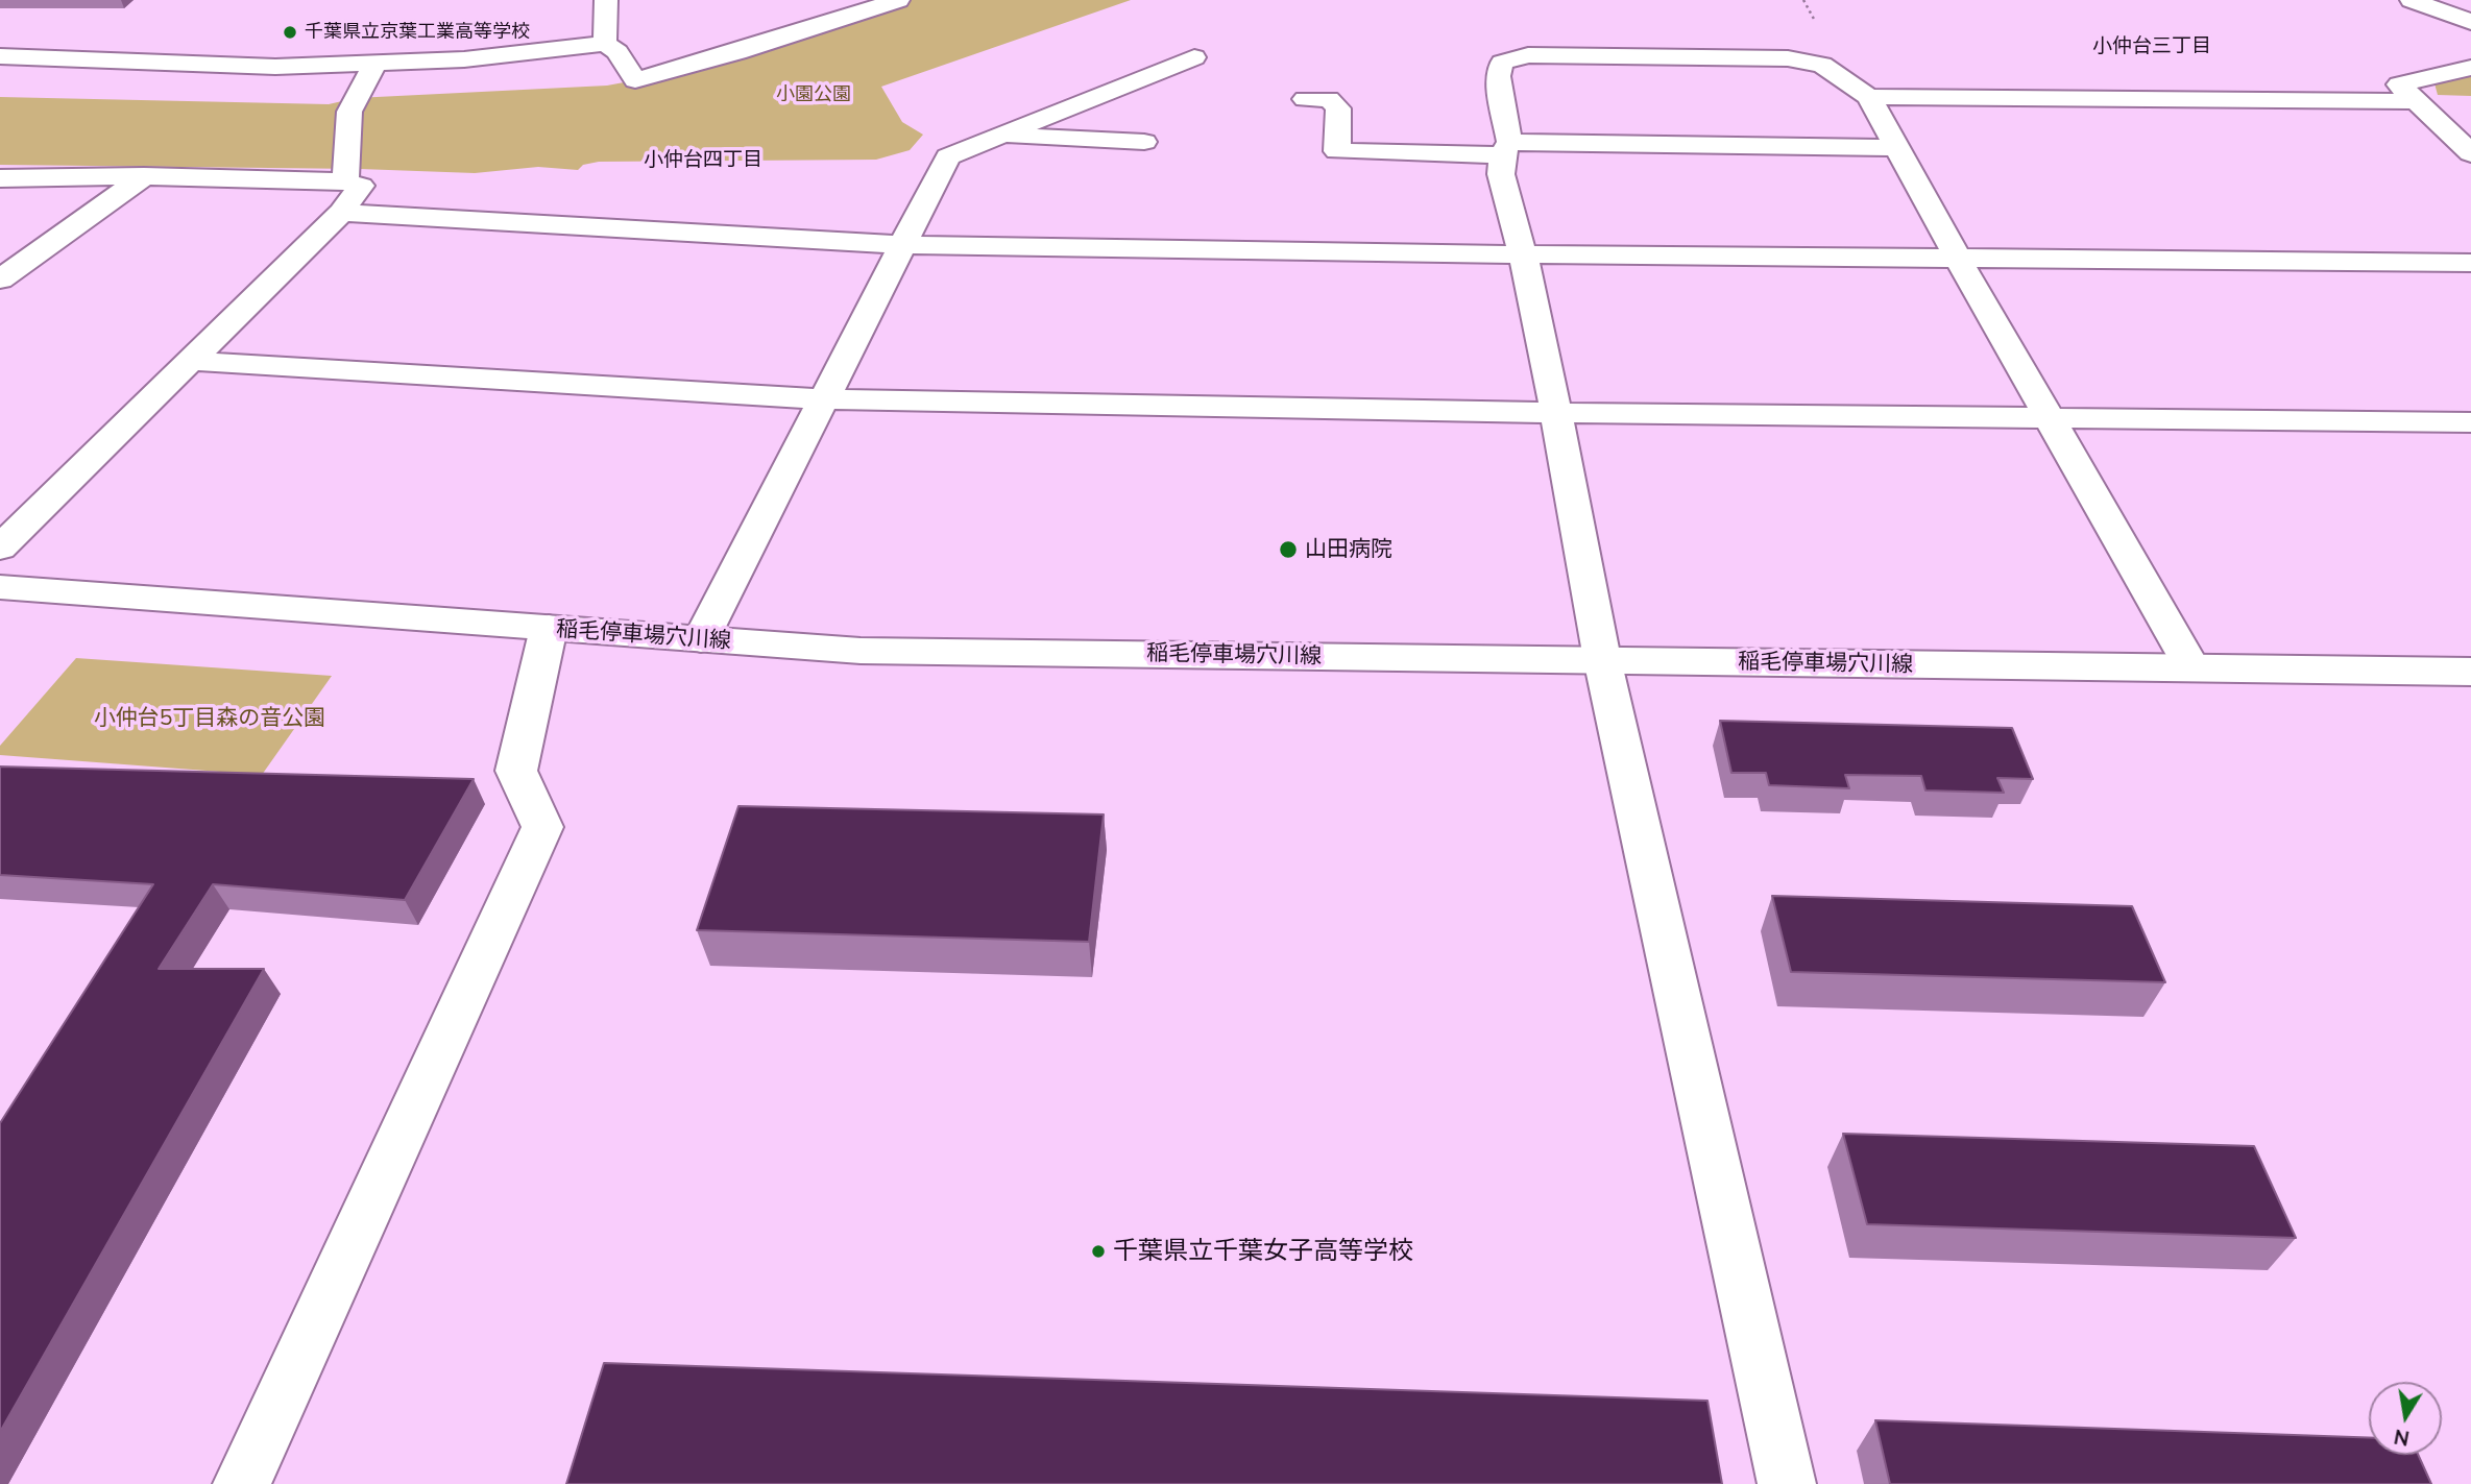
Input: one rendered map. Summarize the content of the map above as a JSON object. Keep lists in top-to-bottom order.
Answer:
{
  "streets": {
    "street": ["稲毛停車場穴川線"]
  },
  "districts": ["小仲台三丁目", "小仲台四丁目"],
  "parks": ["小園公園", "小仲台5丁目森の音公園"],
  "places": ["千葉県立京葉工業高等学校", "山田病院", "千葉県立千葉女子高等学校"],
  "north": "bottom"
}
